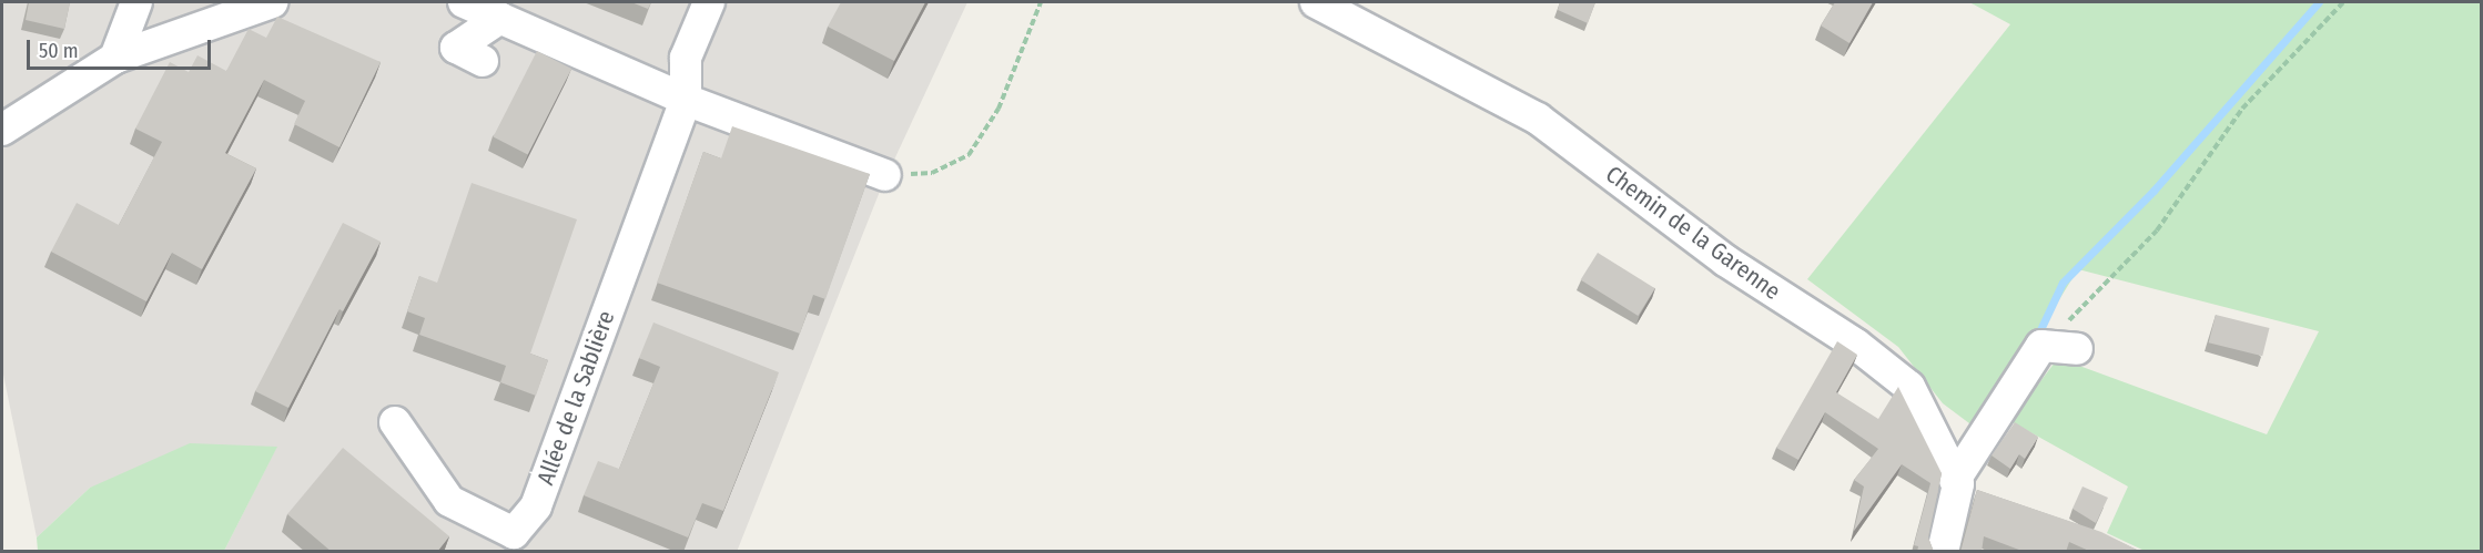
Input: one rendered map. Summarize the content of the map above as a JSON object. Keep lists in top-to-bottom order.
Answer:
{
  "streets": {
    "street": ["Chemin de la Garenne", "Allée de la Sablière"]
  },
  "scale_bar": "50 m"
}
